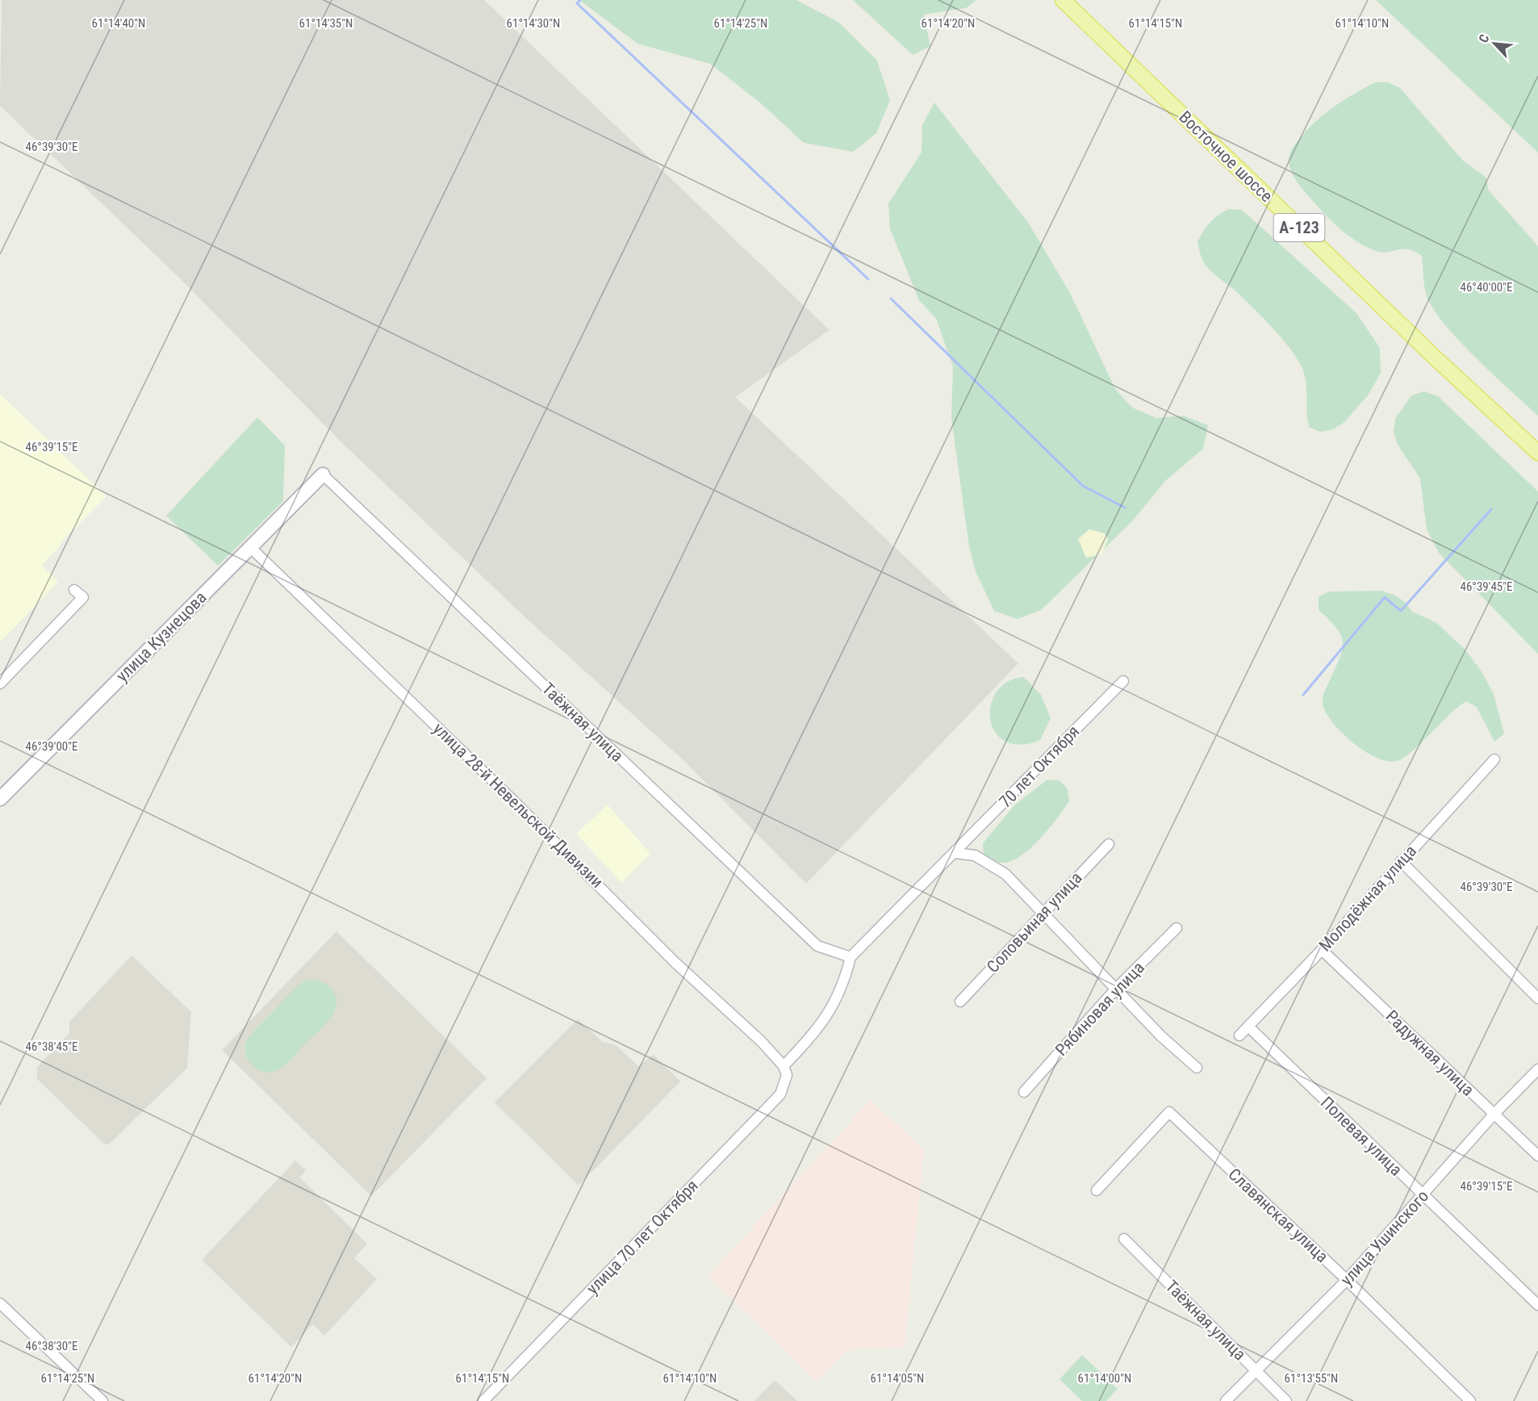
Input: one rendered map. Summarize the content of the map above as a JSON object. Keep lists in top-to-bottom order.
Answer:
{
  "streets": {
    "main road": ["Восточное шоссе", "А-123"],
    "street": [
      "улица Кузнецова",
      "Таёжная улица",
      "70 лет Октября",
      "улица 28-й Невельской Дивизии",
      "Молодёжная улица",
      "Соловьиная улица",
      "Рябиновая улица",
      "Радужная улица",
      "Полевая улица",
      "Славянская улица",
      "улица 70 лет Октября",
      "улица Ушинского"
    ]
  },
  "crossings": [
    ["улица Кузнецова", "Таёжная улица"],
    ["улица Кузнецова", "улица 28-й Невельской Дивизии"],
    ["Таёжная улица", "70 лет Октября"],
    ["Таёжная улица", "улица Ушинского"],
    ["улица 28-й Невельской Дивизии", "улица 70 лет Октября"],
    ["Молодёжная улица", "Радужная улица"],
    ["Молодёжная улица", "Полевая улица"],
    ["Радужная улица", "улица Ушинского"],
    ["Полевая улица", "улица Ушинского"],
    ["Славянская улица", "улица Ушинского"]
  ],
  "north": "top left",
  "coordinates": [
    "61°14'35\"N",
    "61°14'30\"N",
    "61°14'25\"N",
    "61°14'20\"N",
    "61°14'15\"N",
    "61°14'10\"N",
    "61°14'40\"N",
    "46°39'30\"E",
    "46°40'00\"E",
    "46°39'15\"E",
    "46°39'45\"E",
    "46°39'00\"E",
    "46°38'45\"E",
    "46°38'30\"E",
    "61°14'05\"N",
    "61°14'00\"N",
    "61°13'55\"N"
  ]
}
